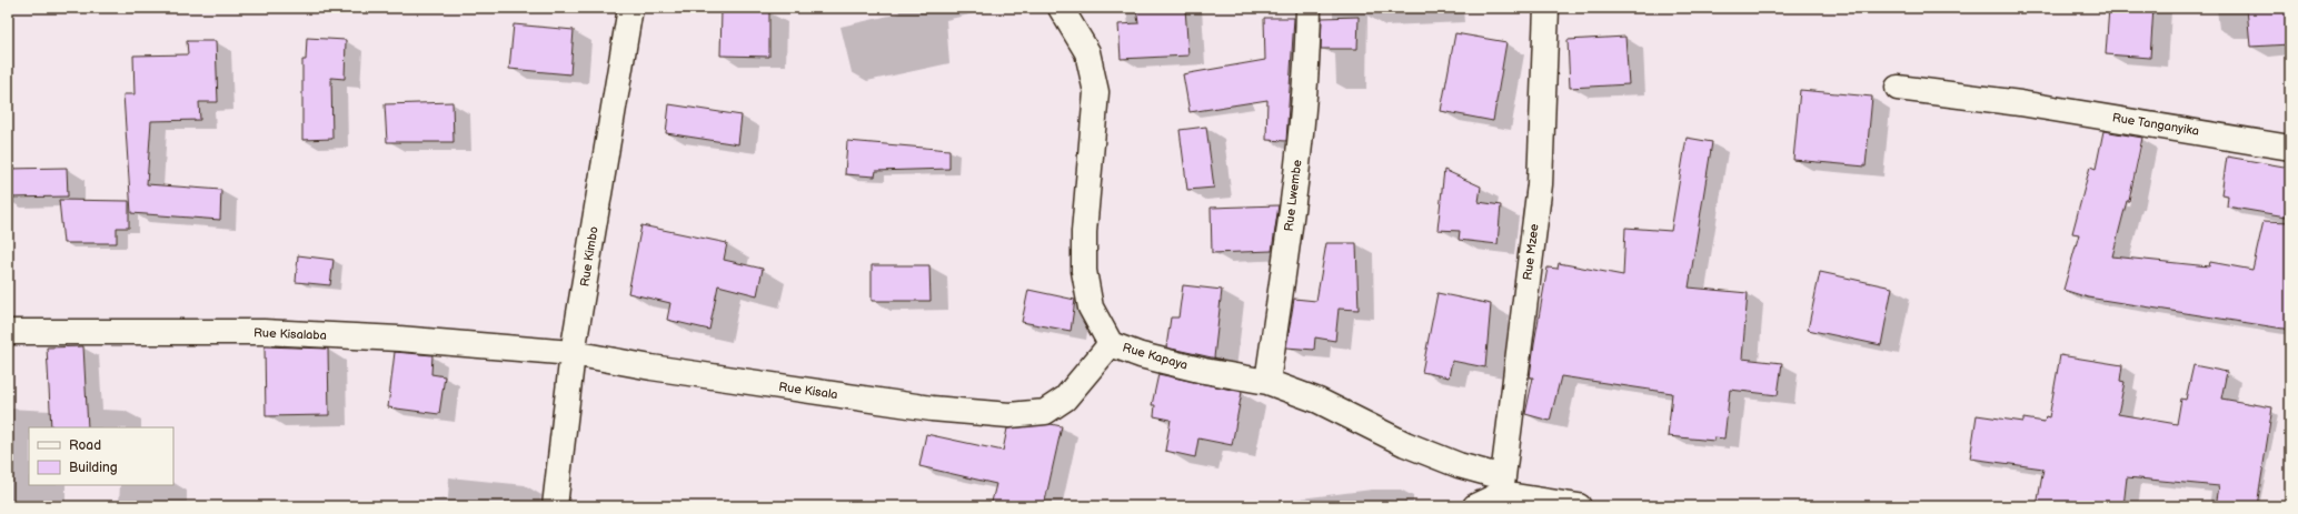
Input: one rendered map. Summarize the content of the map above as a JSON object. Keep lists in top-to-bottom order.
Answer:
{
  "streets": {
    "street": [
      "Rue Tanganyika",
      "Rue Lwembe",
      "Rue Mzee",
      "Rue Kimbo",
      "Rue Kisalaba",
      "Rue Kapaya",
      "Rue Kisala"
    ]
  },
  "crossings": [
    ["Rue Lwembe", "Rue Kapaya"],
    ["Rue Mzee", "Rue Kapaya"],
    ["Rue Kimbo", "Rue Kisalaba"],
    ["Rue Kimbo", "Rue Kisala"],
    ["Rue Kisalaba", "Rue Kisala"],
    ["Rue Kapaya", "Rue Kisala"]
  ],
  "legend": ["Road", "Building"]
}
